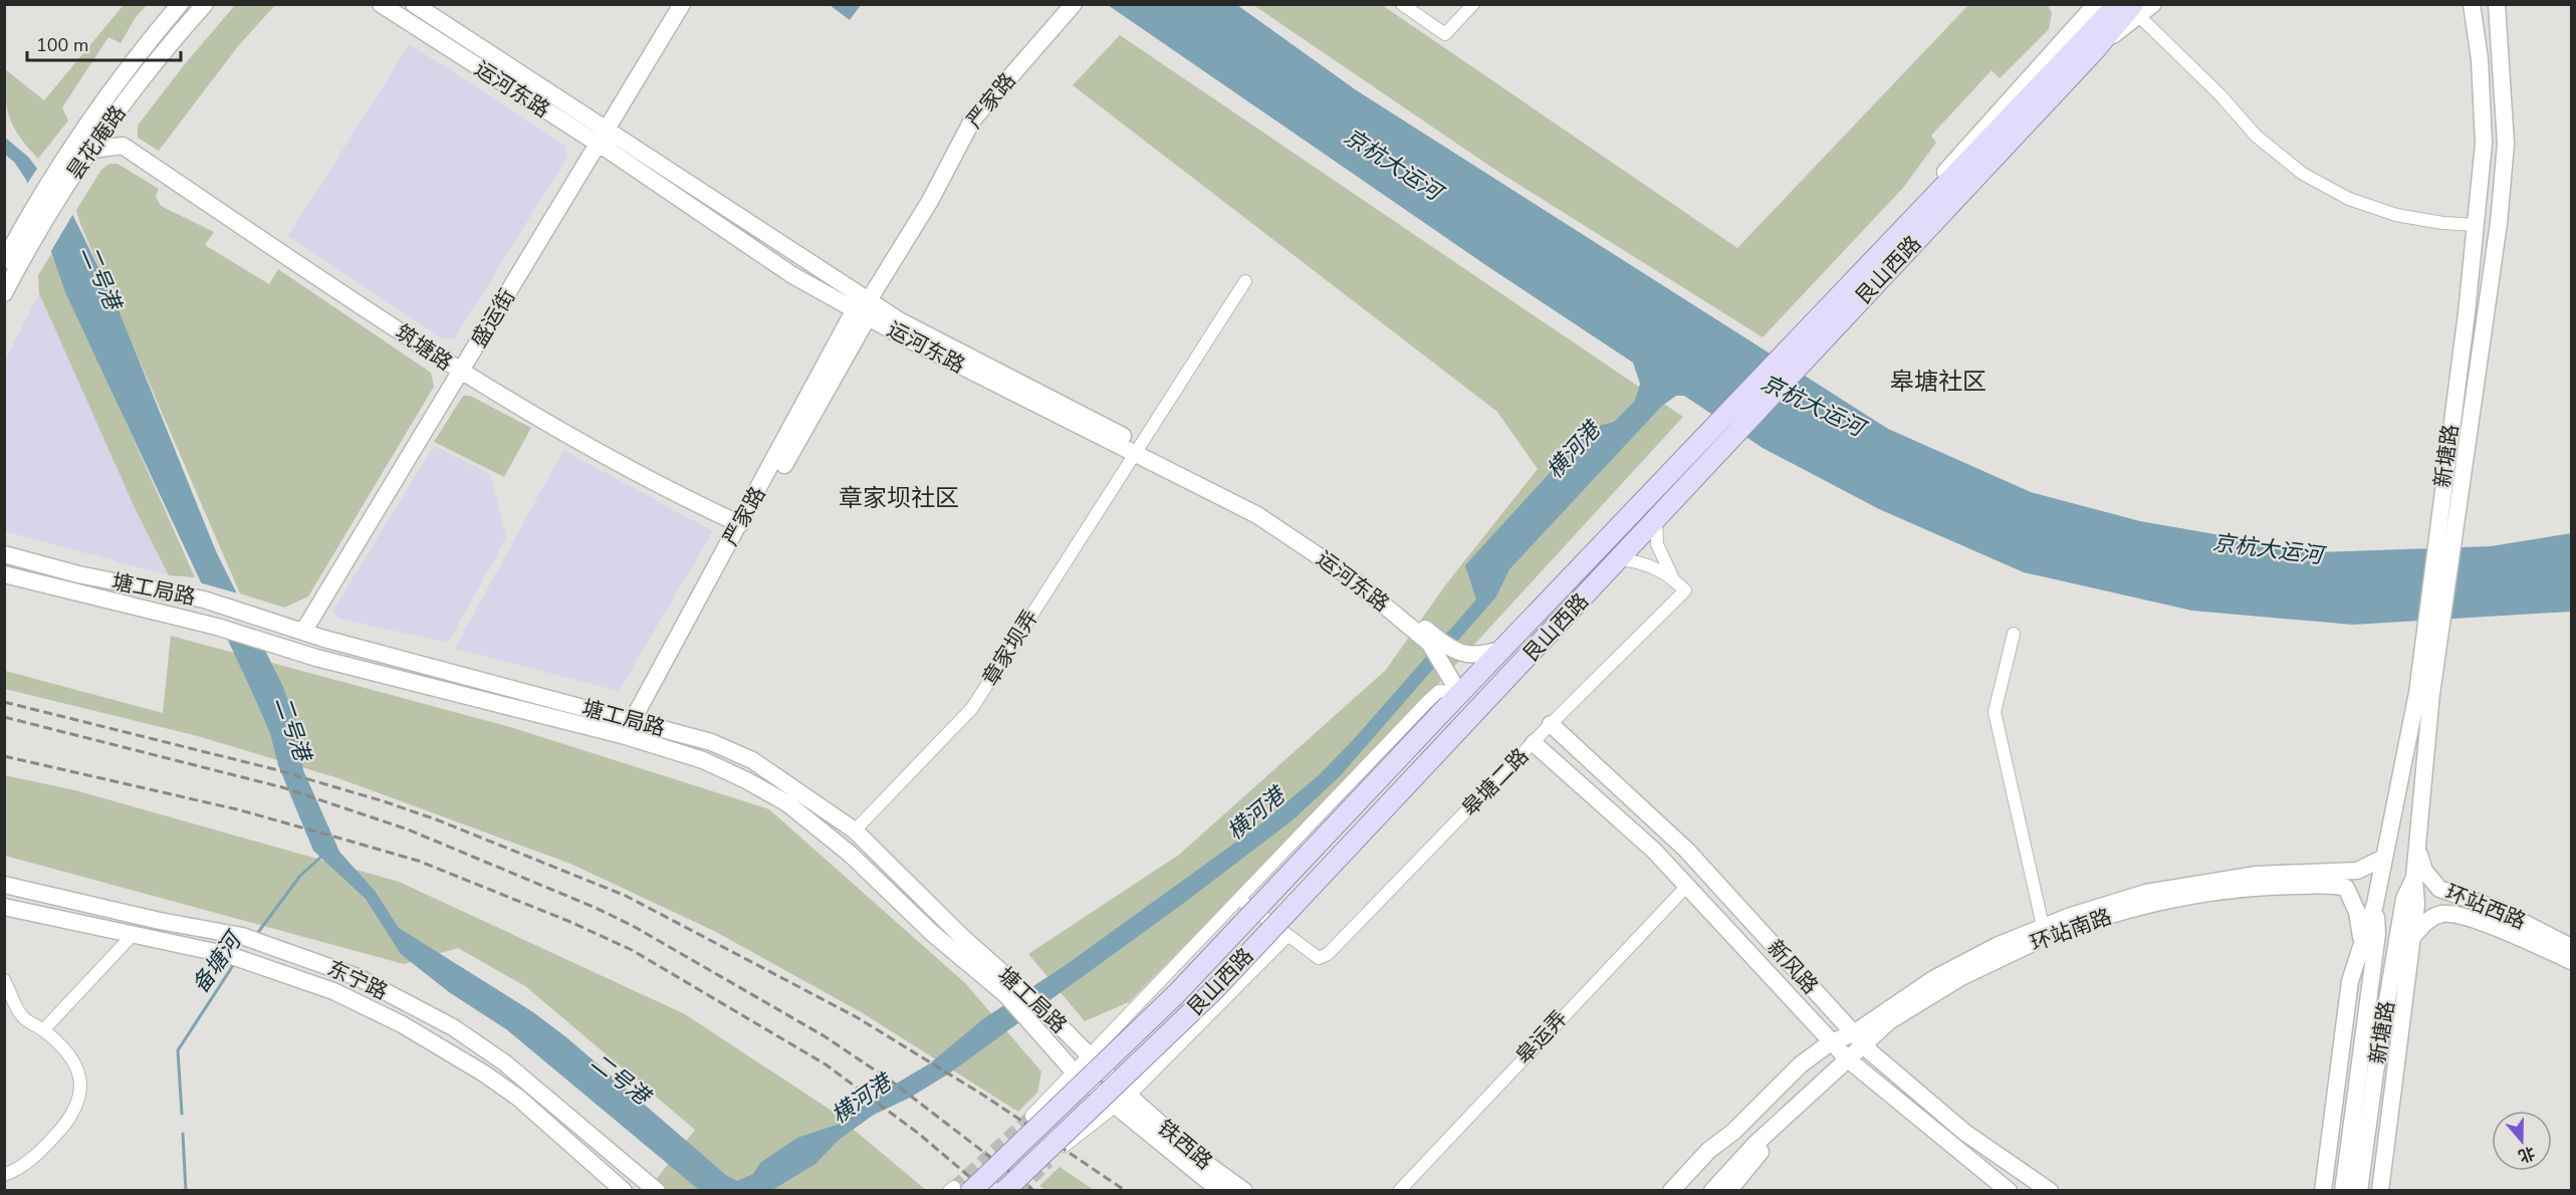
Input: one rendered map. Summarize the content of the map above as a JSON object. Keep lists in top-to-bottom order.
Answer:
{
  "streets": {
    "main road": [
      "运河东路",
      "严家路",
      "昙花庵路",
      "艮山西路",
      "盛运街",
      "筑塘路",
      "新塘路",
      "塘工局路",
      "环站西路",
      "环站南路",
      "新风路",
      "东宁路",
      "铁西路"
    ],
    "street": ["章家坝弄", "皋塘二路", "皋运弄"]
  },
  "crossings": [
    ["运河东路", "严家路"],
    ["运河东路", "艮山西路"],
    ["运河东路", "盛运街"],
    ["运河东路", "章家坝弄"],
    ["严家路", "筑塘路"],
    ["严家路", "塘工局路"],
    ["艮山西路", "塘工局路"],
    ["艮山西路", "皋塘二路"],
    ["艮山西路", "铁西路"],
    ["盛运街", "筑塘路"],
    ["盛运街", "塘工局路"],
    ["新塘路", "环站西路"],
    ["新塘路", "环站南路"],
    ["塘工局路", "章家坝弄"],
    ["塘工局路", "铁西路"],
    ["皋塘二路", "新风路"],
    ["环站南路", "新风路"],
    ["新风路", "皋运弄"]
  ],
  "districts": ["皋塘社区", "章家坝社区"],
  "water": [
    "京杭大运河",
    "二号港",
    "横河港",
    "备塘河"
  ],
  "scale_bar": "100 m",
  "north": "bottom"
}
